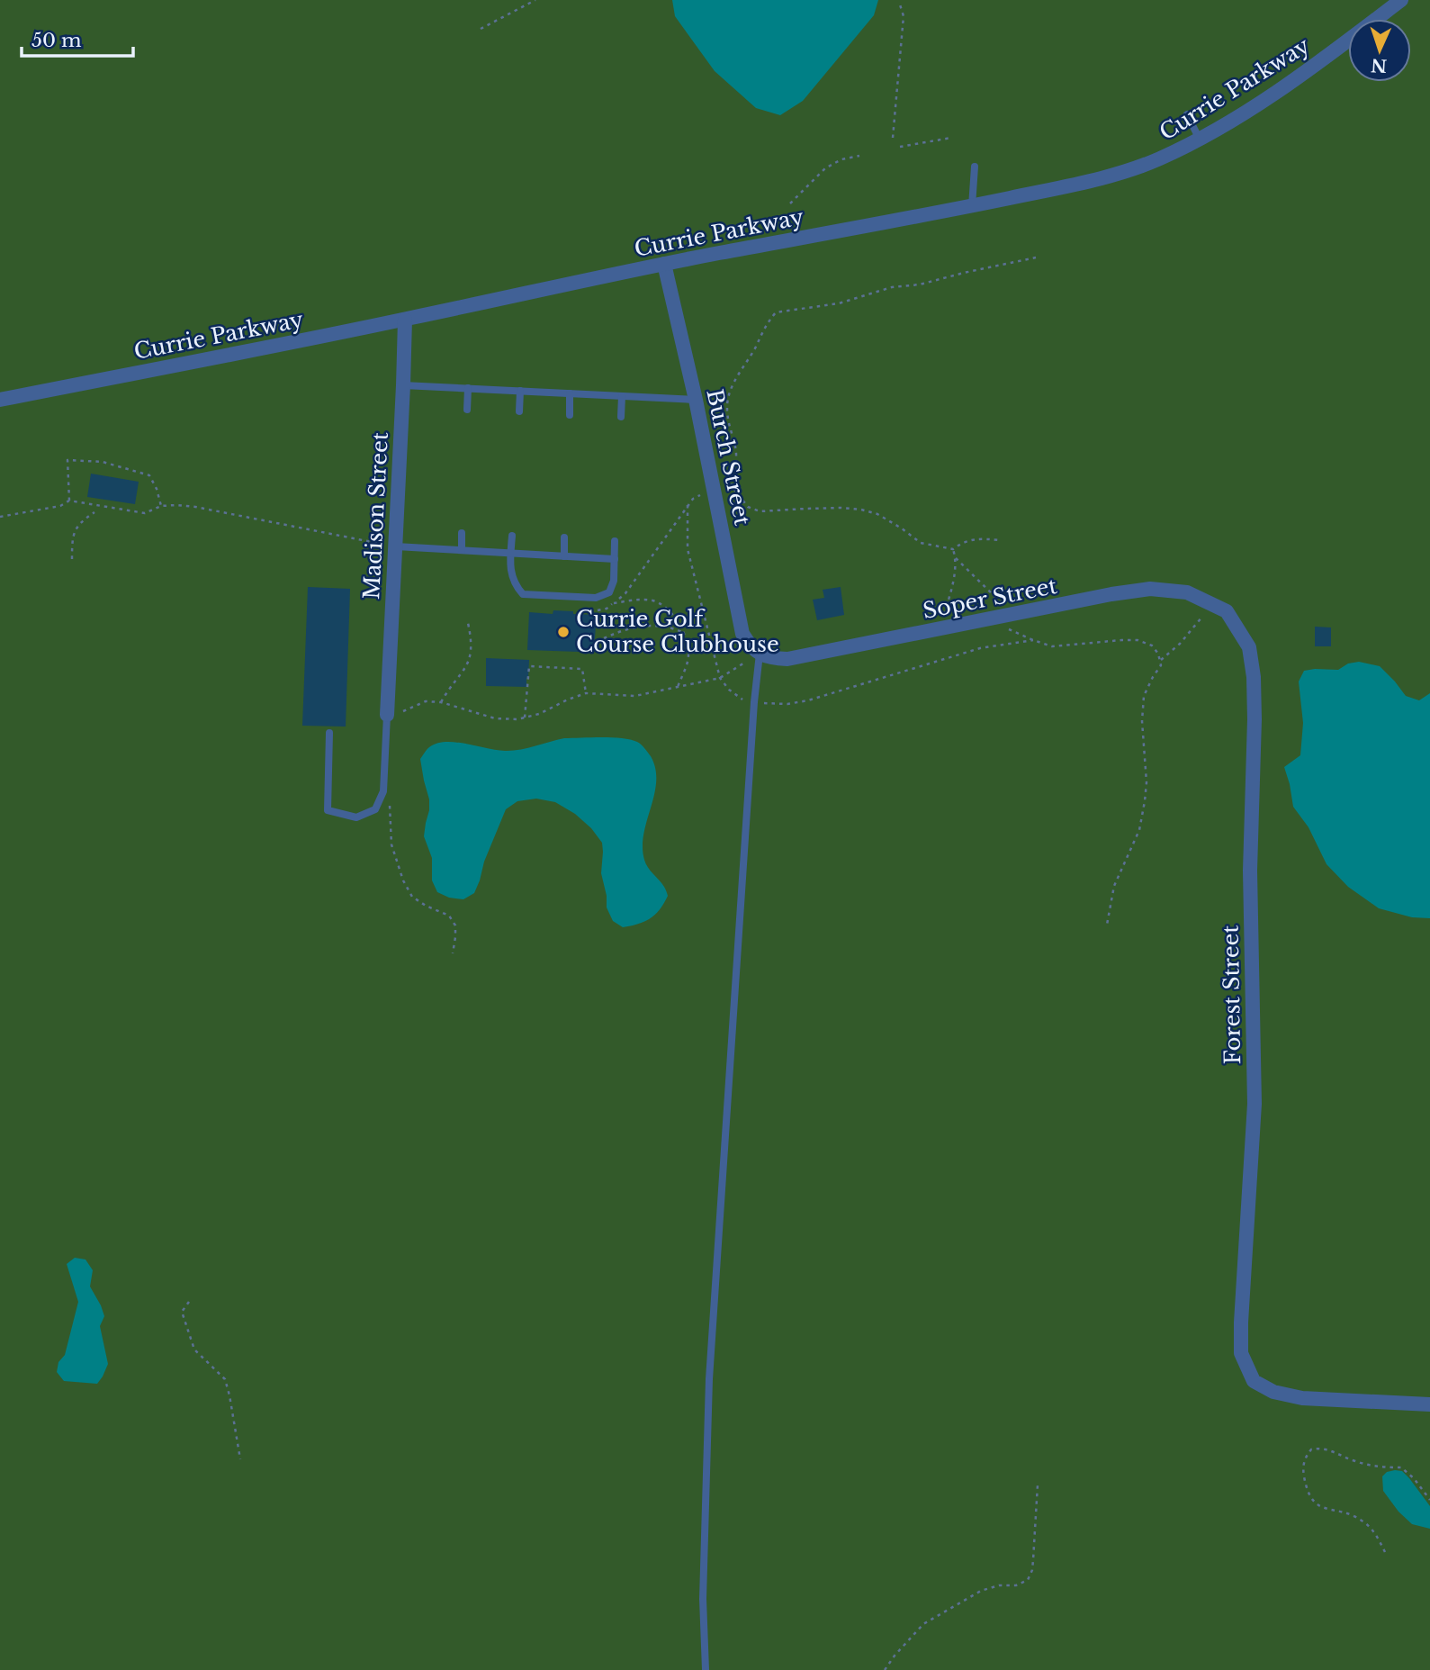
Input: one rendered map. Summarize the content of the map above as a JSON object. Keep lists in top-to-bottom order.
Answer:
{
  "streets": {
    "street": [
      "Currie Parkway",
      "Burch Street",
      "Madison Street",
      "Soper Street",
      "Forest Street"
    ]
  },
  "crossings": [
    ["Currie Parkway", "Burch Street"],
    ["Currie Parkway", "Madison Street"],
    ["Burch Street", "Soper Street"],
    ["Soper Street", "Forest Street"]
  ],
  "places": ["Currie Golf Course Clubhouse"],
  "scale_bar": "50 m",
  "north": "bottom"
}
